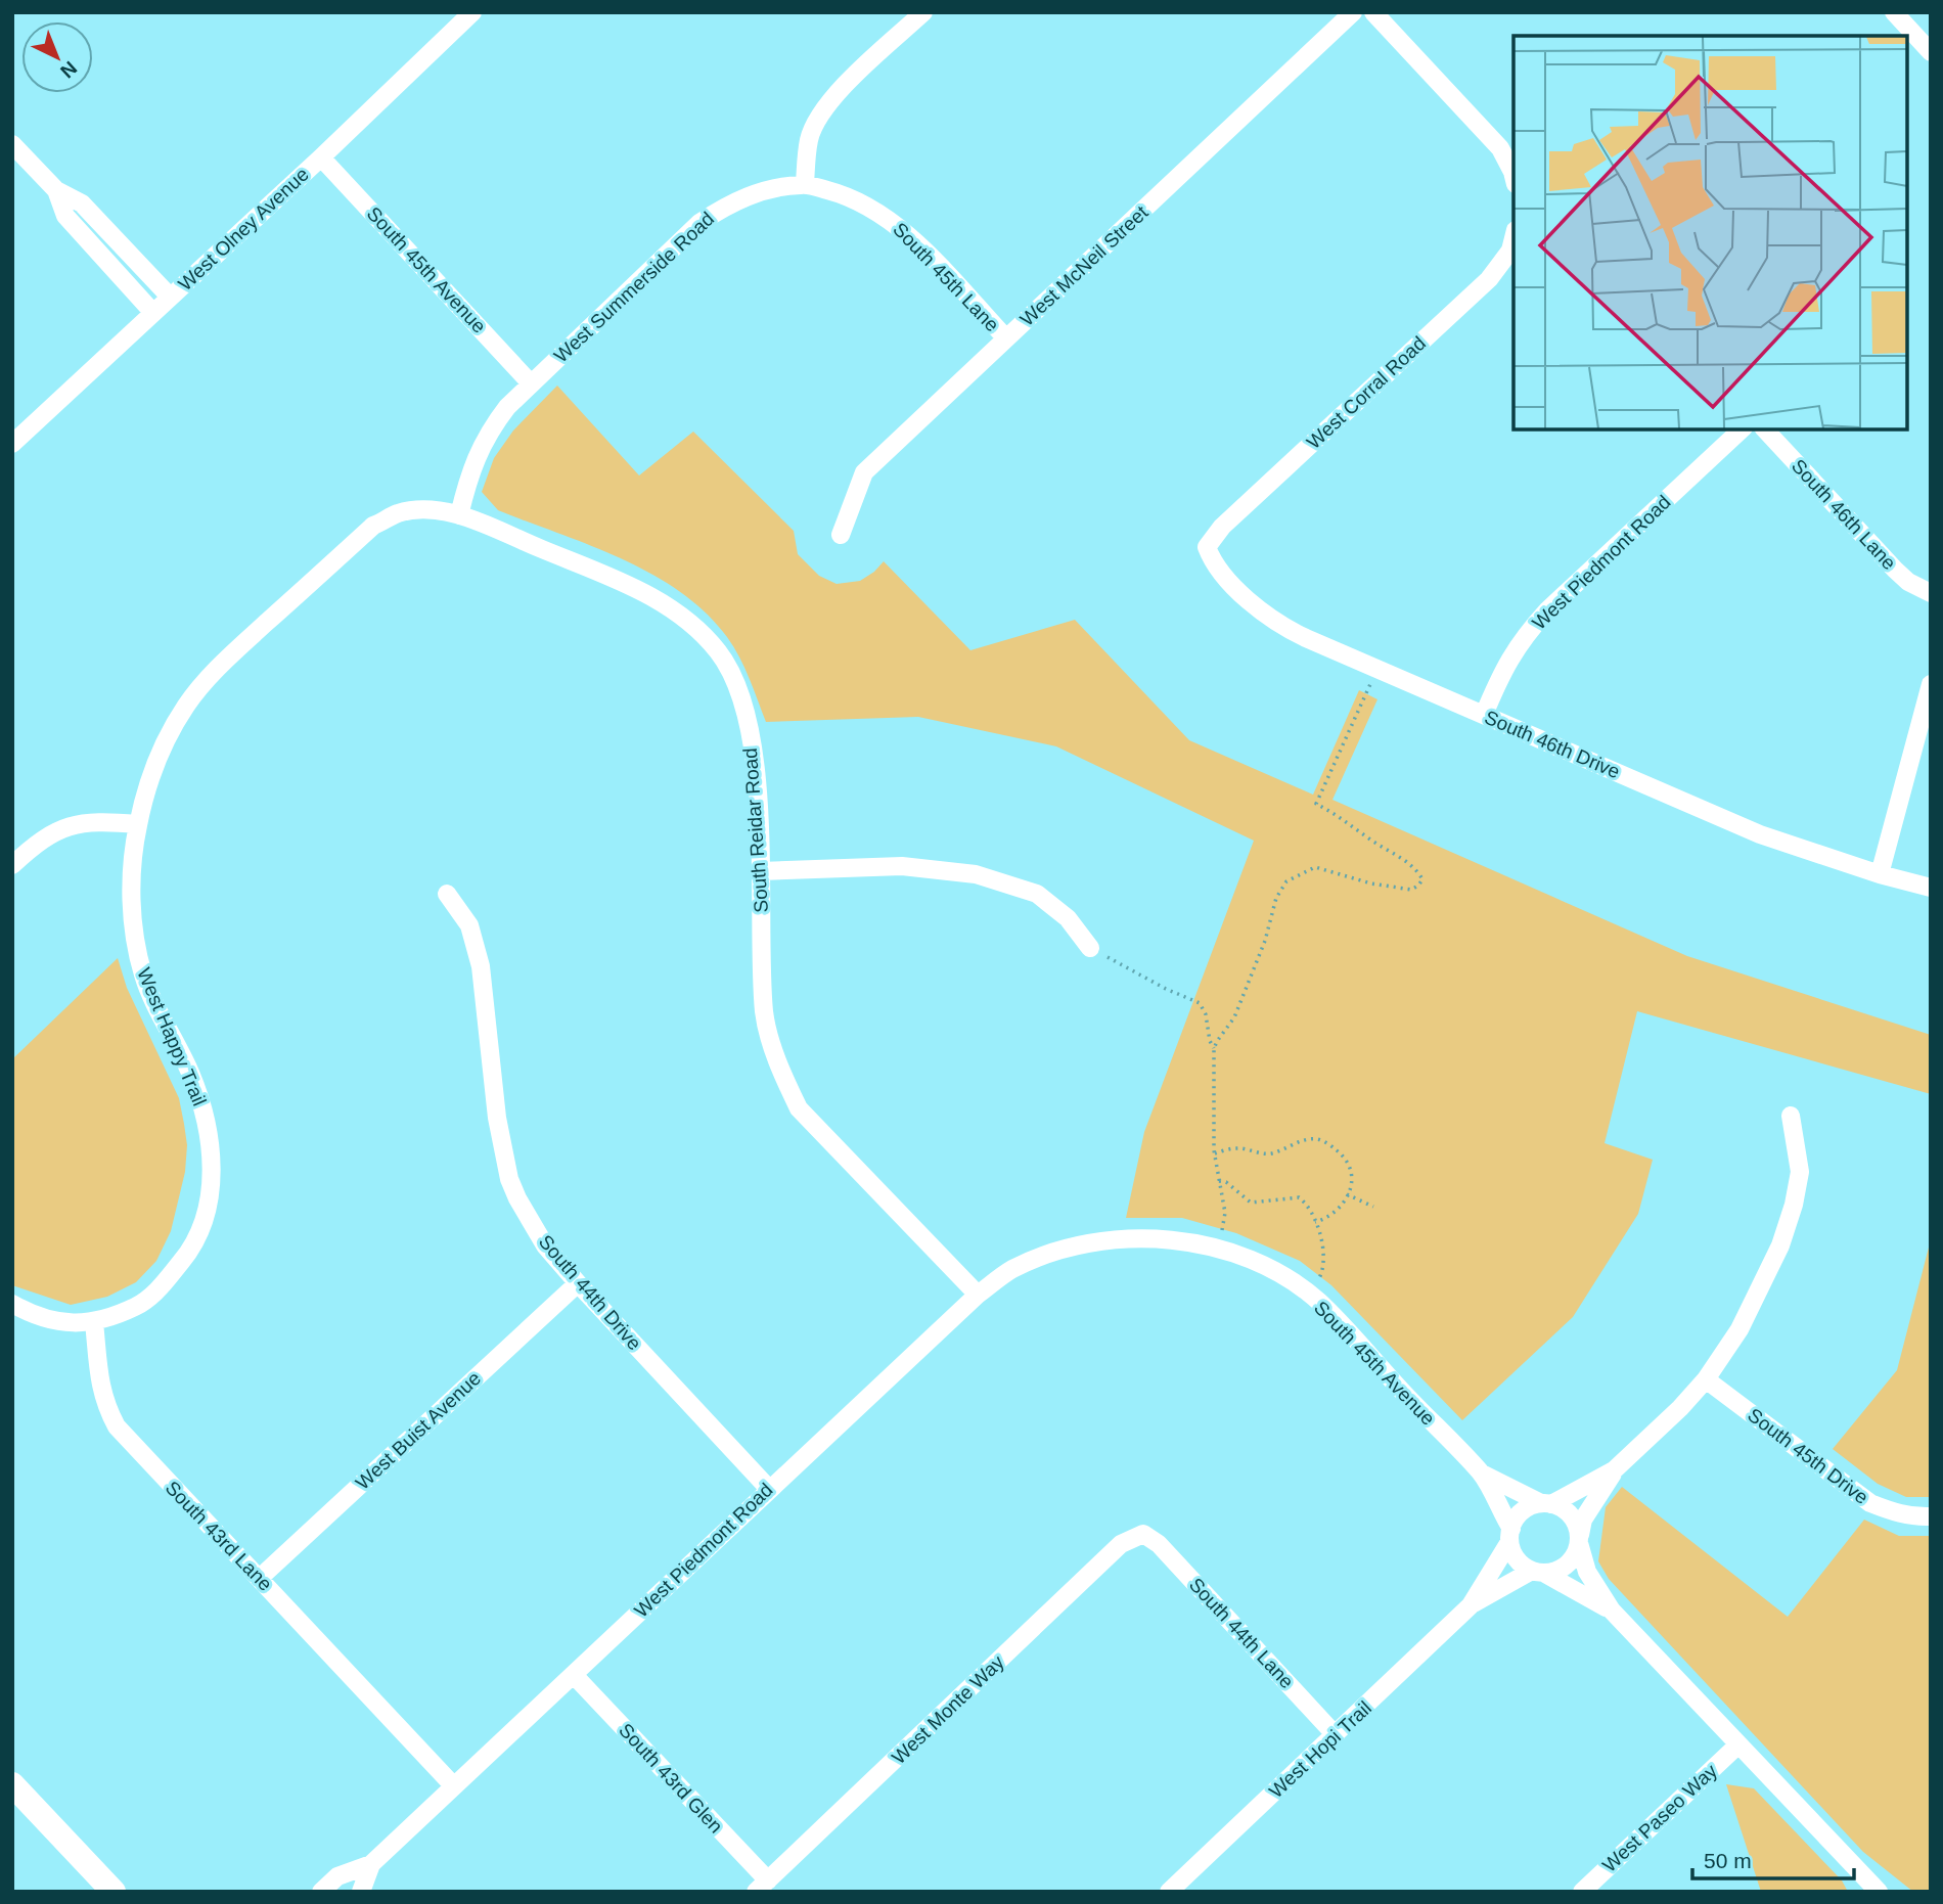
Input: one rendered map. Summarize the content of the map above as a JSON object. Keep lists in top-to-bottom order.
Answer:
{
  "streets": {
    "street": [
      "West Olney Avenue",
      "West McNeil Street",
      "South 45th Avenue",
      "South 45th Lane",
      "West Summerside Road",
      "West Corral Road",
      "South 46th Lane",
      "West Piedmont Road",
      "South 46th Drive",
      "South Reidar Road",
      "West Happy Trail",
      "South 44th Drive",
      "West Buist Avenue",
      "South 45th Drive",
      "South 43rd Lane",
      "South 44th Lane",
      "West Monte Way",
      "West Hopi Trail",
      "South 43rd Glen",
      "West Paseo Way"
    ]
  },
  "crossings": [
    ["West Olney Avenue", "South 45th Avenue"],
    ["West McNeil Street", "South 45th Lane"],
    ["South 45th Avenue", "West Summerside Road"],
    ["South 45th Avenue", "West Piedmont Road"],
    ["South 45th Avenue", "West Hopi Trail"],
    ["South 45th Lane", "West Summerside Road"],
    ["West Summerside Road", "South Reidar Road"],
    ["West Corral Road", "South 46th Drive"],
    ["West Piedmont Road", "South 46th Drive"],
    ["West Piedmont Road", "South Reidar Road"],
    ["West Piedmont Road", "South 44th Drive"],
    ["West Piedmont Road", "South 43rd Lane"],
    ["West Piedmont Road", "South 43rd Glen"],
    ["South Reidar Road", "West Happy Trail"],
    ["West Happy Trail", "South 43rd Lane"],
    ["South 44th Drive", "West Buist Avenue"],
    ["West Buist Avenue", "South 43rd Lane"],
    ["South 45th Drive", "West Hopi Trail"],
    ["South 44th Lane", "West Monte Way"],
    ["South 44th Lane", "West Hopi Trail"],
    ["West Monte Way", "South 43rd Glen"]
  ],
  "scale_bar": "50 m",
  "north": "bottom right"
}
